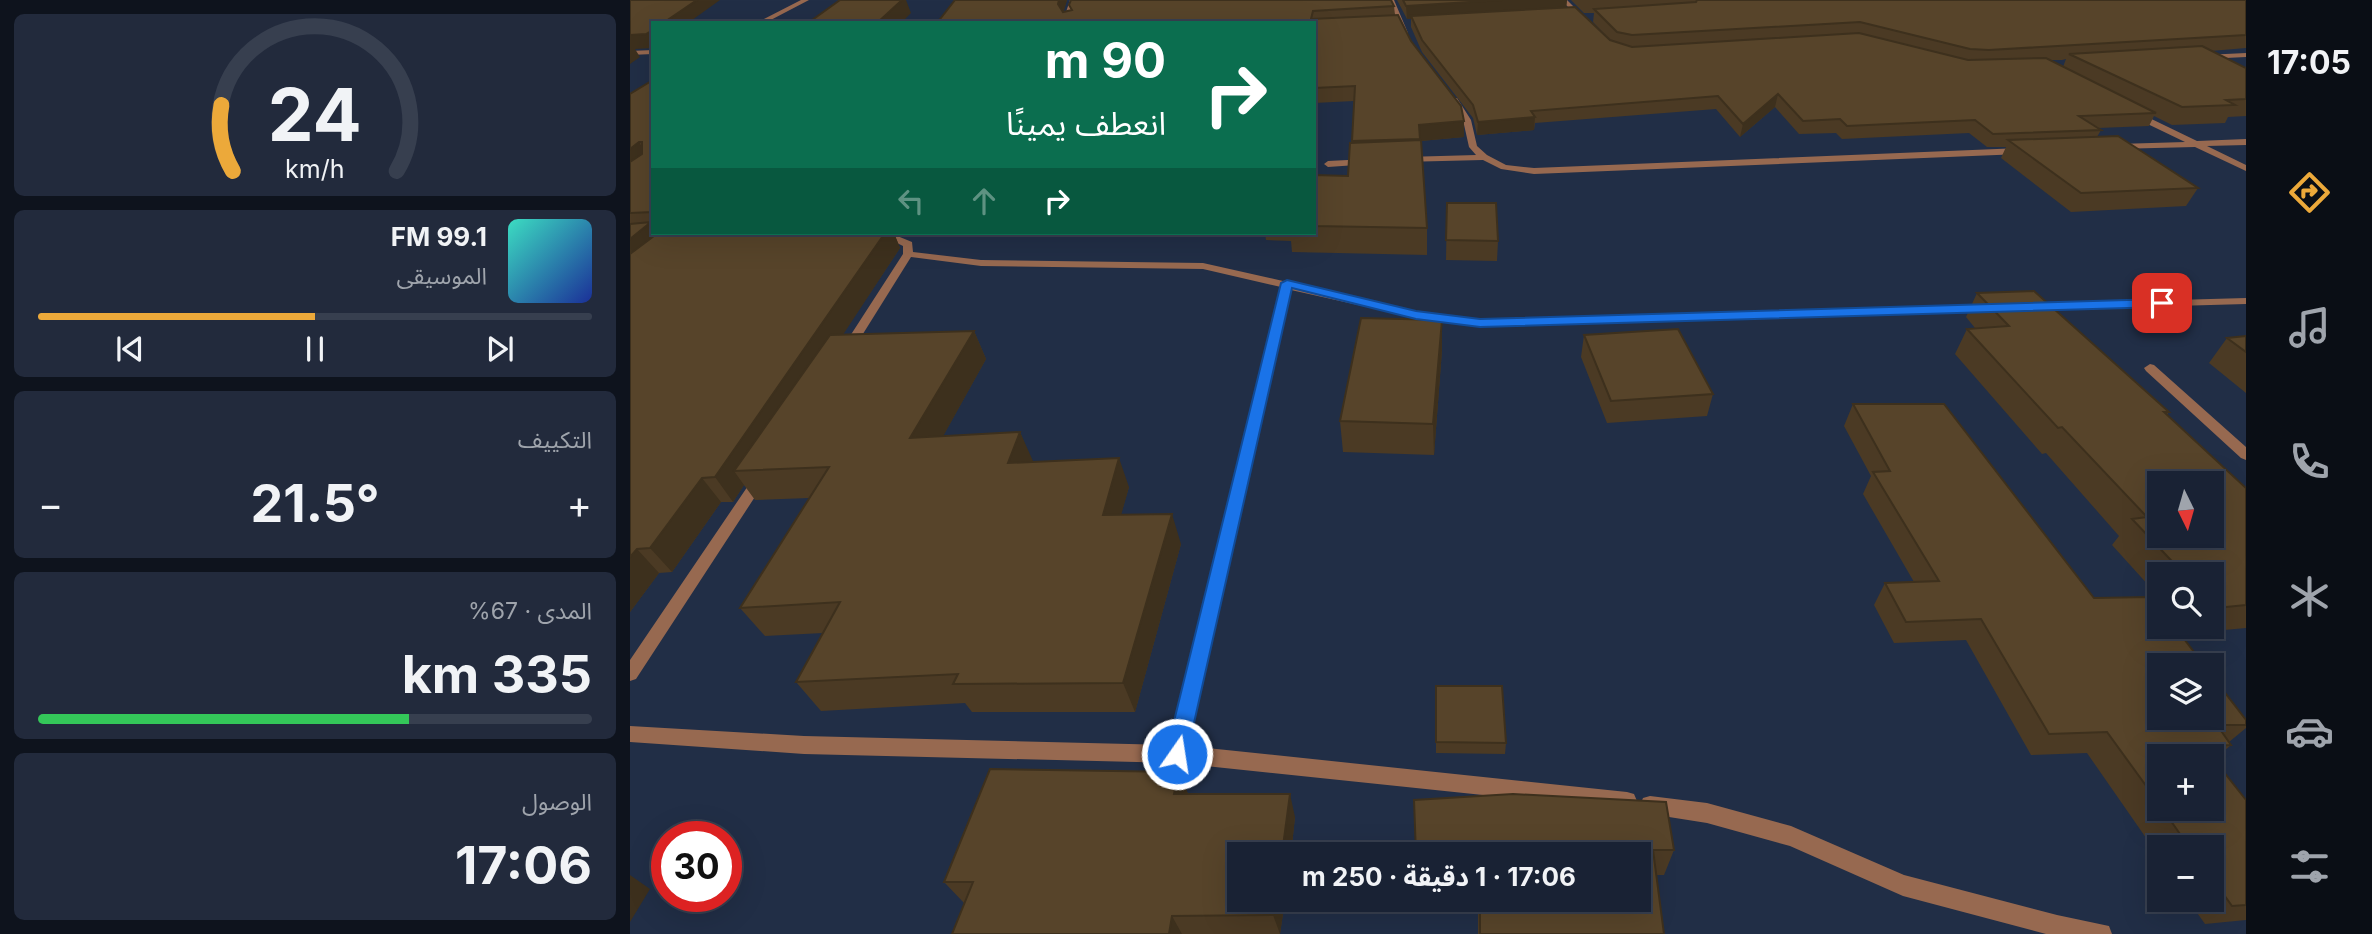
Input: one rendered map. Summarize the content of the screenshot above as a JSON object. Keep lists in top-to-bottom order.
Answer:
{
  "north": "bottom",
  "page": {
    "tabs": "17:05",
    "turn": ["90 m", "انعطف يمينًا"],
    "song": ["99.1 FM", "الموسيقى"],
    "tile": [
      "التكييف",
      ["المدى · 67%", "335 km"],
      ["الوصول", "17:06"]
    ],
    "map_buttons": ["+", "−"],
    "heat": ["−", "21.5°", "+"],
    "limit": "30",
    "trip": "17:06 · 1 دقيقة · 250 m",
    "gauge": ["24", "km/h"]
  }
}
